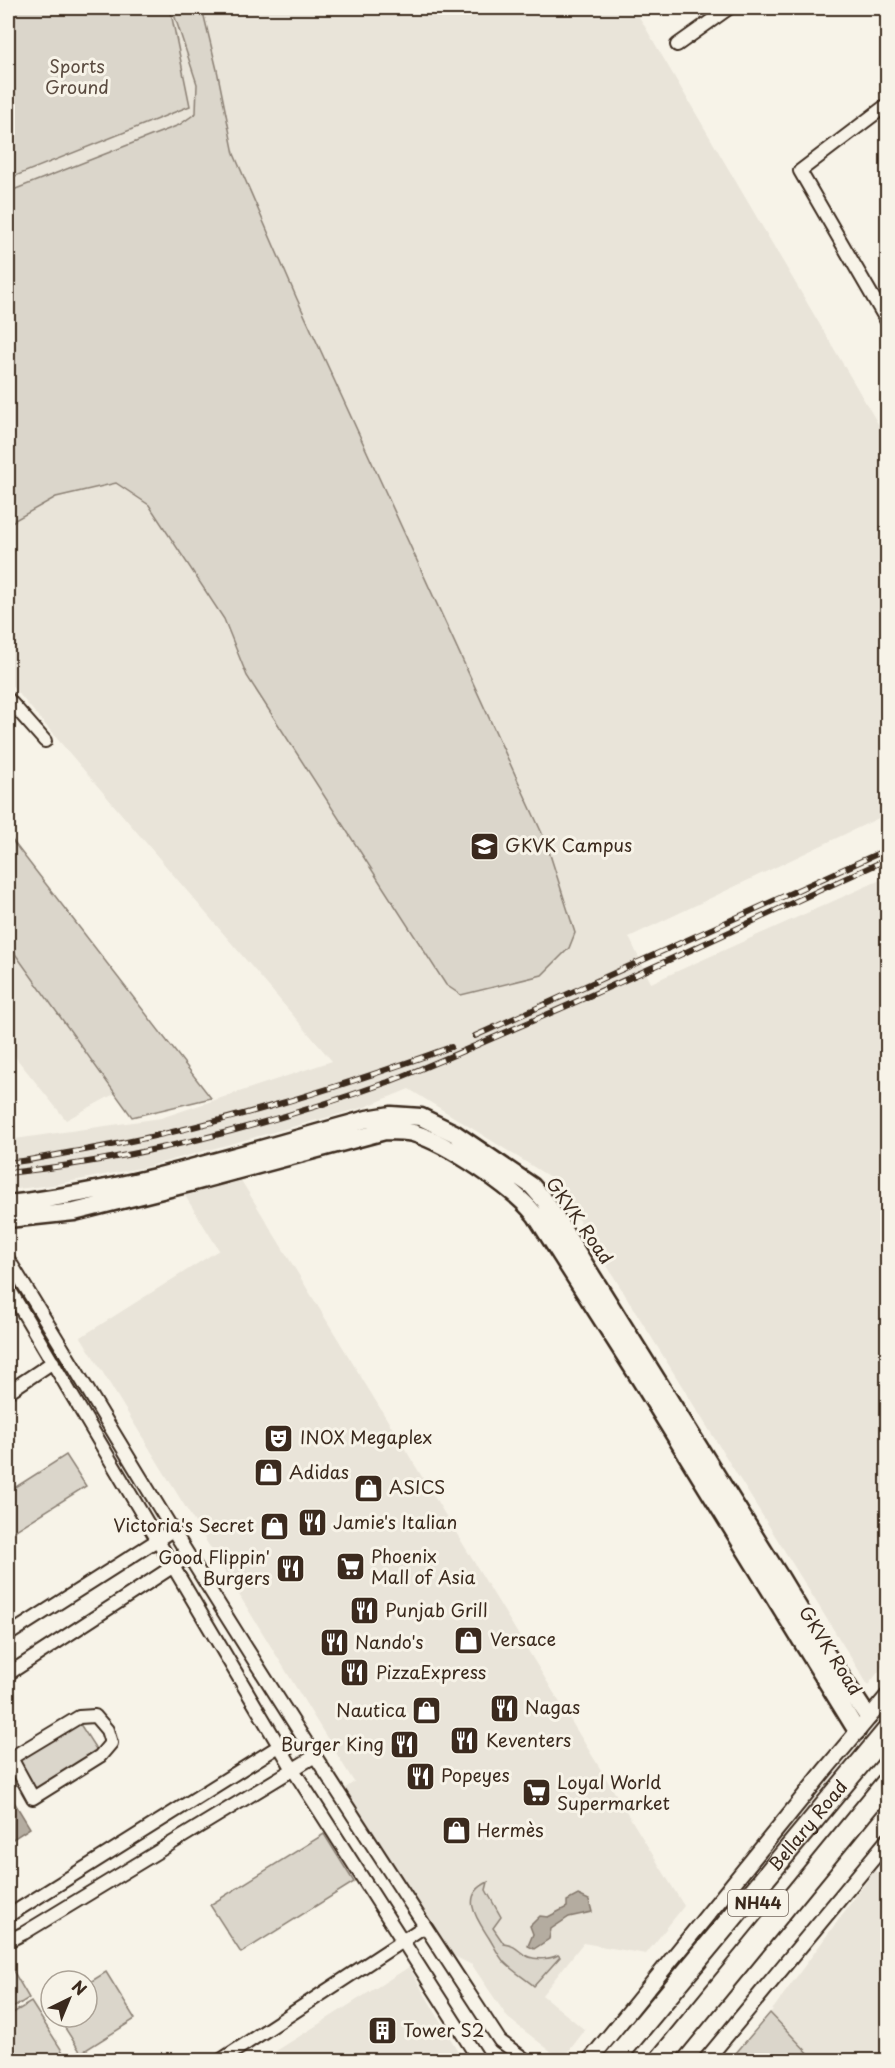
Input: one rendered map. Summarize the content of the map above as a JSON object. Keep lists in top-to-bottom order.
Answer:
{
  "streets": {
    "highway": ["Bellary Road", "NH44"],
    "main road": ["GKVK Road"]
  },
  "parks": ["Sports Ground"],
  "places": {
    "school or university": ["GKVK Campus"],
    "theatre": ["INOX Megaplex"],
    "shop": [
      "Adidas",
      "ASICS",
      "Victoria's Secret",
      "Versace",
      "Nautica",
      "Hermès"
    ],
    "restaurant": [
      "Jamie's Italian",
      "Good Flippin' Burgers",
      "Punjab Grill",
      "Nando's",
      "PizzaExpress",
      "Nagas",
      "Keventers",
      "Burger King",
      "Popeyes"
    ],
    "supermarket": ["Phoenix Mall of Asia", "Loyal World Supermarket"],
    "building": ["Tower S2"]
  },
  "north": "top right"
}
